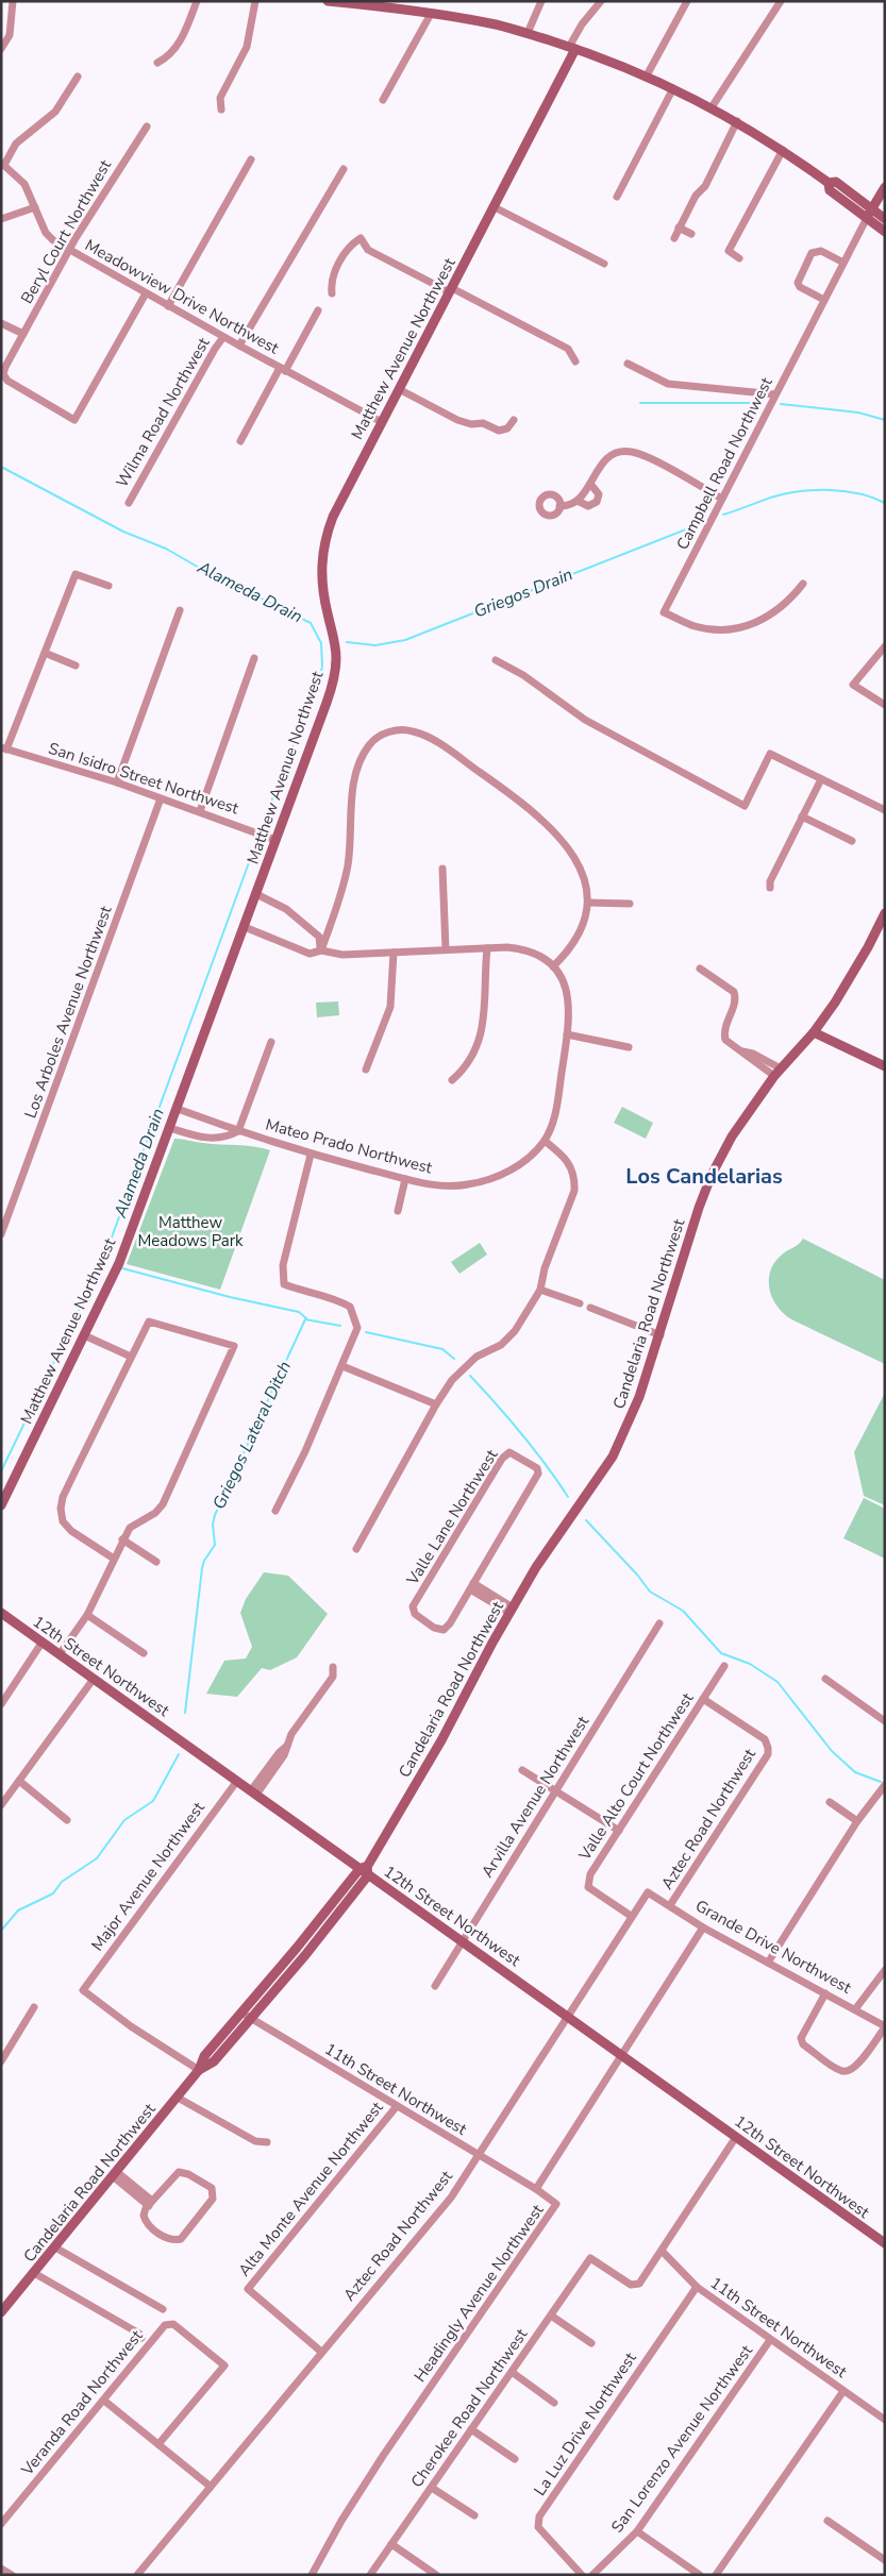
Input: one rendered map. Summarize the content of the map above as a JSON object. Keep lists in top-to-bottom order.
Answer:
{
  "streets": {
    "main road": [
      "Matthew Avenue Northwest",
      "Campbell Road Northwest",
      "Candelaria Road Northwest",
      "12th Street Northwest"
    ],
    "street": [
      "Beryl Court Northwest",
      "Meadowview Drive Northwest",
      "Wilma Road Northwest",
      "San Isidro Street Northwest",
      "Los Arboles Avenue Northwest",
      "Mateo Prado Northwest",
      "Valle Lane Northwest",
      "Valle Alto Court Northwest",
      "Arvilla Avenue Northwest",
      "Aztec Road Northwest",
      "Major Avenue Northwest",
      "Grande Drive Northwest",
      "11th Street Northwest",
      "Alta Monte Avenue Northwest",
      "Headingly Avenue Northwest",
      "Veranda Road Northwest",
      "Cherokee Road Northwest",
      "La Luz Drive Northwest",
      "San Lorenzo Avenue Northwest"
    ]
  },
  "crossings": [
    ["Beryl Court Northwest", "Meadowview Drive Northwest"],
    ["Meadowview Drive Northwest", "Matthew Avenue Northwest"],
    ["Meadowview Drive Northwest", "Wilma Road Northwest"],
    ["Matthew Avenue Northwest", "San Isidro Street Northwest"],
    ["Matthew Avenue Northwest", "Mateo Prado Northwest"],
    ["San Isidro Street Northwest", "Los Arboles Avenue Northwest"],
    ["Candelaria Road Northwest", "12th Street Northwest"],
    ["Candelaria Road Northwest", "Major Avenue Northwest"],
    ["Candelaria Road Northwest", "11th Street Northwest"],
    ["12th Street Northwest", "Arvilla Avenue Northwest"],
    ["12th Street Northwest", "Aztec Road Northwest"],
    ["12th Street Northwest", "Major Avenue Northwest"],
    ["12th Street Northwest", "Headingly Avenue Northwest"],
    ["Valle Alto Court Northwest", "Aztec Road Northwest"],
    ["Aztec Road Northwest", "Grande Drive Northwest"],
    ["Aztec Road Northwest", "11th Street Northwest"],
    ["Aztec Road Northwest", "Alta Monte Avenue Northwest"],
    ["Grande Drive Northwest", "Headingly Avenue Northwest"],
    ["11th Street Northwest", "Alta Monte Avenue Northwest"],
    ["11th Street Northwest", "Headingly Avenue Northwest"],
    ["11th Street Northwest", "Cherokee Road Northwest"],
    ["11th Street Northwest", "La Luz Drive Northwest"],
    ["11th Street Northwest", "San Lorenzo Avenue Northwest"]
  ],
  "districts": ["Los Candelarias"],
  "water": ["Alameda Drain", "Griegos Drain", "Griegos Lateral Ditch"],
  "parks": ["Matthew Meadows Park"]
}
